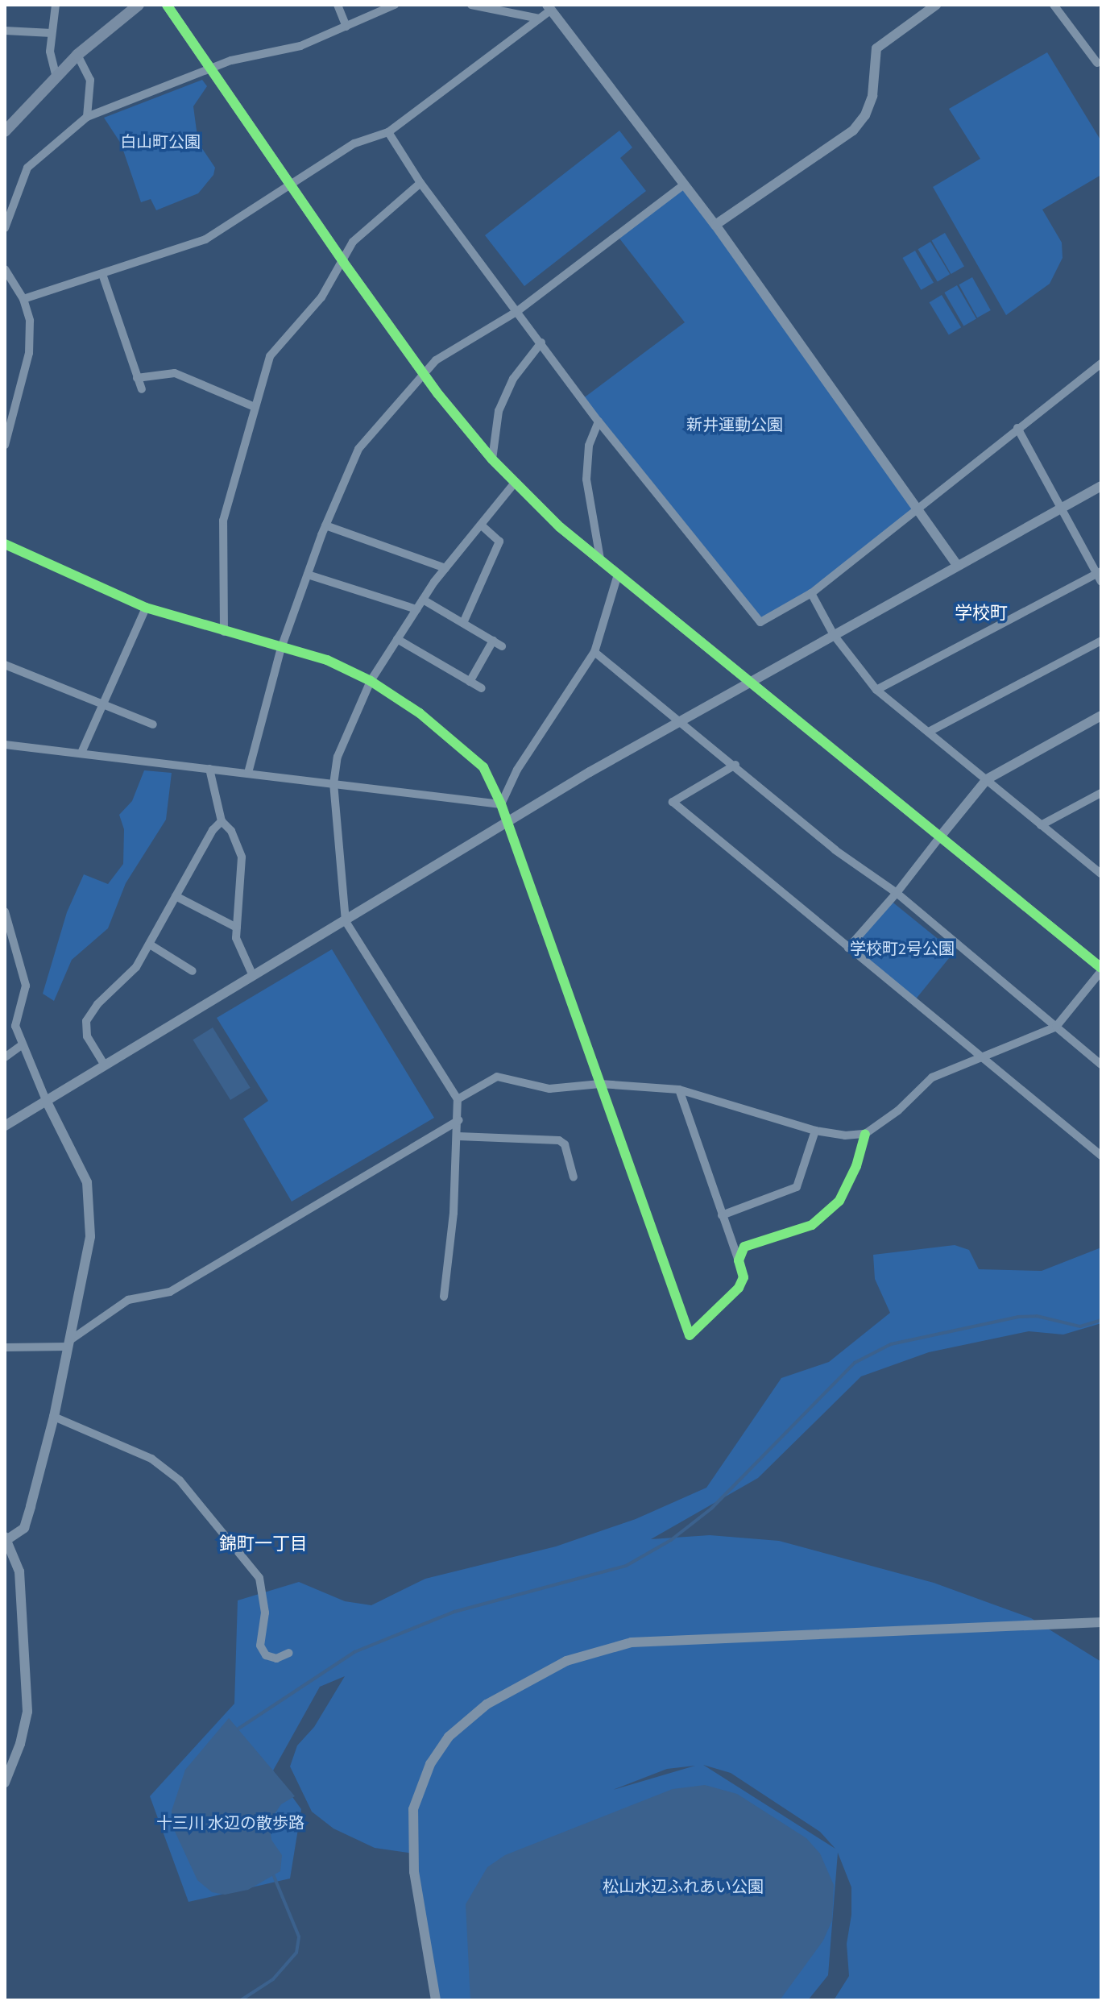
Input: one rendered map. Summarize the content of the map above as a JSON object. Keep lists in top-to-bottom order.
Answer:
{
  "districts": ["学校町", "錦町一丁目"],
  "parks": [
    "白山町公園",
    "新井運動公園",
    "学校町2号公園",
    "十三川 水辺の散歩路",
    "松山水辺ふれあい公園"
  ]
}
